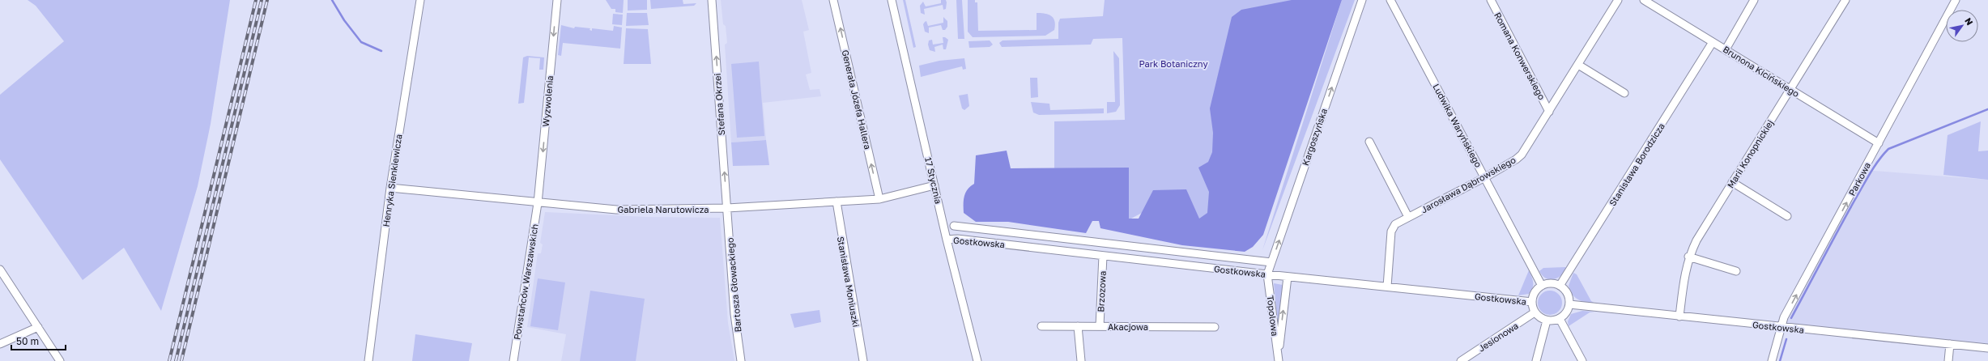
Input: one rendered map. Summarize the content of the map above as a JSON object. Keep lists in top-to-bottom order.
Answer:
{
  "streets": {
    "street": [
      "Romana Konwerskiego",
      "Brunona Kicińskiego",
      "Generała Józefa Hallera",
      "Wyzwolenia",
      "Stefana Okrzei",
      "Ludwika Waryńskiego",
      "Kargoszyńska",
      "Marii Konopnickiej",
      "Stanisława Borodzicza",
      "Parkowa",
      "Henryka Sienkiewicza",
      "17 Stycznia",
      "Jarosława Dąbrowskiego",
      "Gabriela Narutowicza",
      "Gostkowska",
      "Powstańców Warszawskich",
      "Stanisława Moniuszki",
      "Bartosza Głowackiego",
      "Brzozowa",
      "Topolowa",
      "Akacjowa",
      "Jesionowa"
    ]
  },
  "crossings": [
    ["Romana Konwerskiego", "Jarosława Dąbrowskiego"],
    ["Brunona Kicińskiego", "Marii Konopnickiej"],
    ["Brunona Kicińskiego", "Stanisława Borodzicza"],
    ["Brunona Kicińskiego", "Parkowa"],
    ["Generała Józefa Hallera", "Gabriela Narutowicza"],
    ["Wyzwolenia", "Gabriela Narutowicza"],
    ["Wyzwolenia", "Powstańców Warszawskich"],
    ["Stefana Okrzei", "Gabriela Narutowicza"],
    ["Stefana Okrzei", "Bartosza Głowackiego"],
    ["Ludwika Waryńskiego", "Stanisława Borodzicza"],
    ["Ludwika Waryńskiego", "Jarosława Dąbrowskiego"],
    ["Ludwika Waryńskiego", "Gostkowska"],
    ["Ludwika Waryńskiego", "Jesionowa"],
    ["Kargoszyńska", "Gostkowska"],
    ["Kargoszyńska", "Topolowa"],
    ["Marii Konopnickiej", "Gostkowska"],
    ["Stanisława Borodzicza", "Gostkowska"],
    ["Stanisława Borodzicza", "Jesionowa"],
    ["Parkowa", "Gostkowska"],
    ["Henryka Sienkiewicza", "Gabriela Narutowicza"],
    ["17 Stycznia", "Gabriela Narutowicza"],
    ["17 Stycznia", "Gostkowska"],
    ["Jarosława Dąbrowskiego", "Gostkowska"],
    ["Gabriela Narutowicza", "Powstańców Warszawskich"],
    ["Gabriela Narutowicza", "Stanisława Moniuszki"],
    ["Gabriela Narutowicza", "Bartosza Głowackiego"],
    ["Gostkowska", "Brzozowa"],
    ["Gostkowska", "Topolowa"],
    ["Gostkowska", "Jesionowa"],
    ["Brzozowa", "Akacjowa"]
  ],
  "one_way": [
    "Generała Józefa Hallera",
    "Wyzwolenia",
    "Stefana Okrzei",
    "Kargoszyńska",
    "Parkowa"
  ],
  "parks": ["Park Botaniczny"],
  "scale_bar": "50 m",
  "north": "top right"
}
